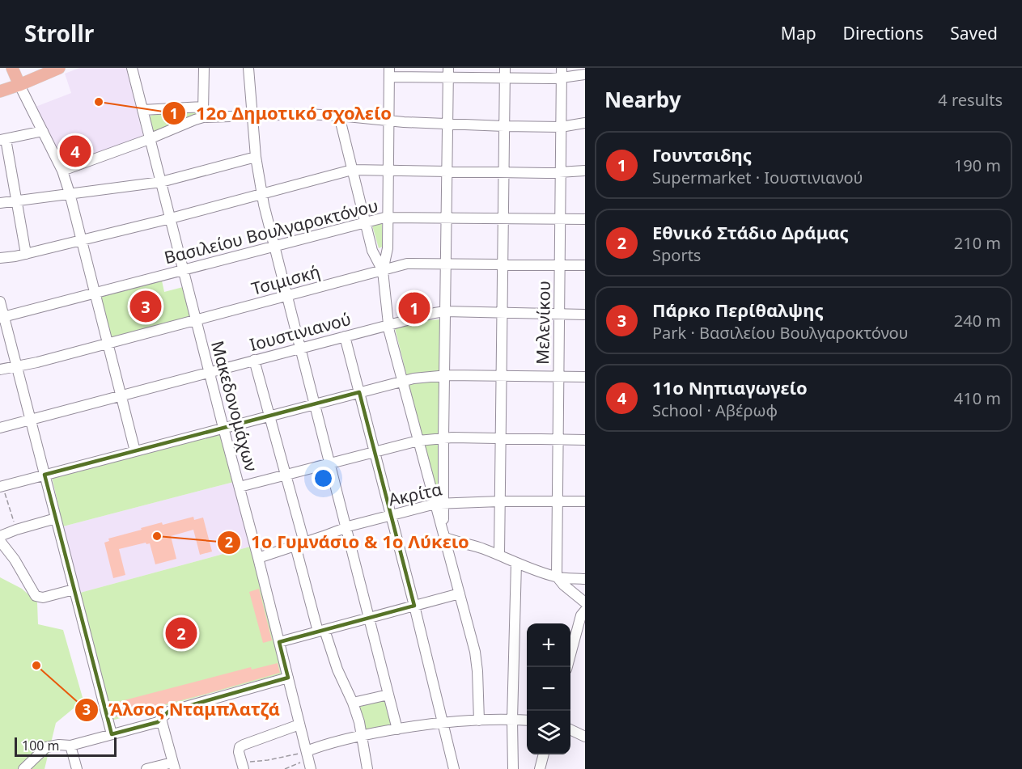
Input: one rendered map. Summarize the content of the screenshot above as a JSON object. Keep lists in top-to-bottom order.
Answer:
{
  "streets": {
    "street": [
      "Βασιλείου Βουλγαροκτόνου",
      "Τσιμισκή",
      "Μελενίκου",
      "Ιουστινιανού",
      "Μακεδονομάχων",
      "Ακρίτα"
    ]
  },
  "crossings": [
    ["Βασιλείου Βουλγαροκτόνου", "Μελενίκου"],
    ["Βασιλείου Βουλγαροκτόνου", "Μακεδονομάχων"],
    ["Τσιμισκή", "Μελενίκου"],
    ["Τσιμισκή", "Μακεδονομάχων"],
    ["Μελενίκου", "Ιουστινιανού"],
    ["Μελενίκου", "Ακρίτα"],
    ["Ιουστινιανού", "Μακεδονομάχων"],
    ["Μακεδονομάχων", "Ακρίτα"]
  ],
  "places": ["12ο Δημοτικό σχολείο", "1o Γυμνάσιο & 1ο Λύκειο", "Άλσος Νταμπλατζά"],
  "scale_bar": "100 m",
  "page": {
    "header": "Strollr",
    "nav": ["Map", "Directions", "Saved"],
    "heading": ["Nearby", "4 results"],
    "list": [
      {
        "mark": "1",
        "name": "Γουντσιδης",
        "note": "Supermarket · Ιουστινιανού",
        "value": "190 m"
      },
      {
        "mark": "2",
        "name": "Εθνικό Στάδιο Δράμας",
        "note": "Sports",
        "value": "210 m"
      },
      {
        "mark": "3",
        "name": "Πάρκο Περίθαλψης",
        "note": "Park · Βασιλείου Βουλγαροκτόνου",
        "value": "240 m"
      },
      {
        "mark": "4",
        "name": "11ο Νηπιαγωγείο",
        "note": "School · Αβέρωφ",
        "value": "410 m"
      }
    ],
    "pins": [
      "4",
      "3",
      "1",
      "2"
    ],
    "map_buttons": ["+", "−"],
    "scale": "100 m"
  }
}
